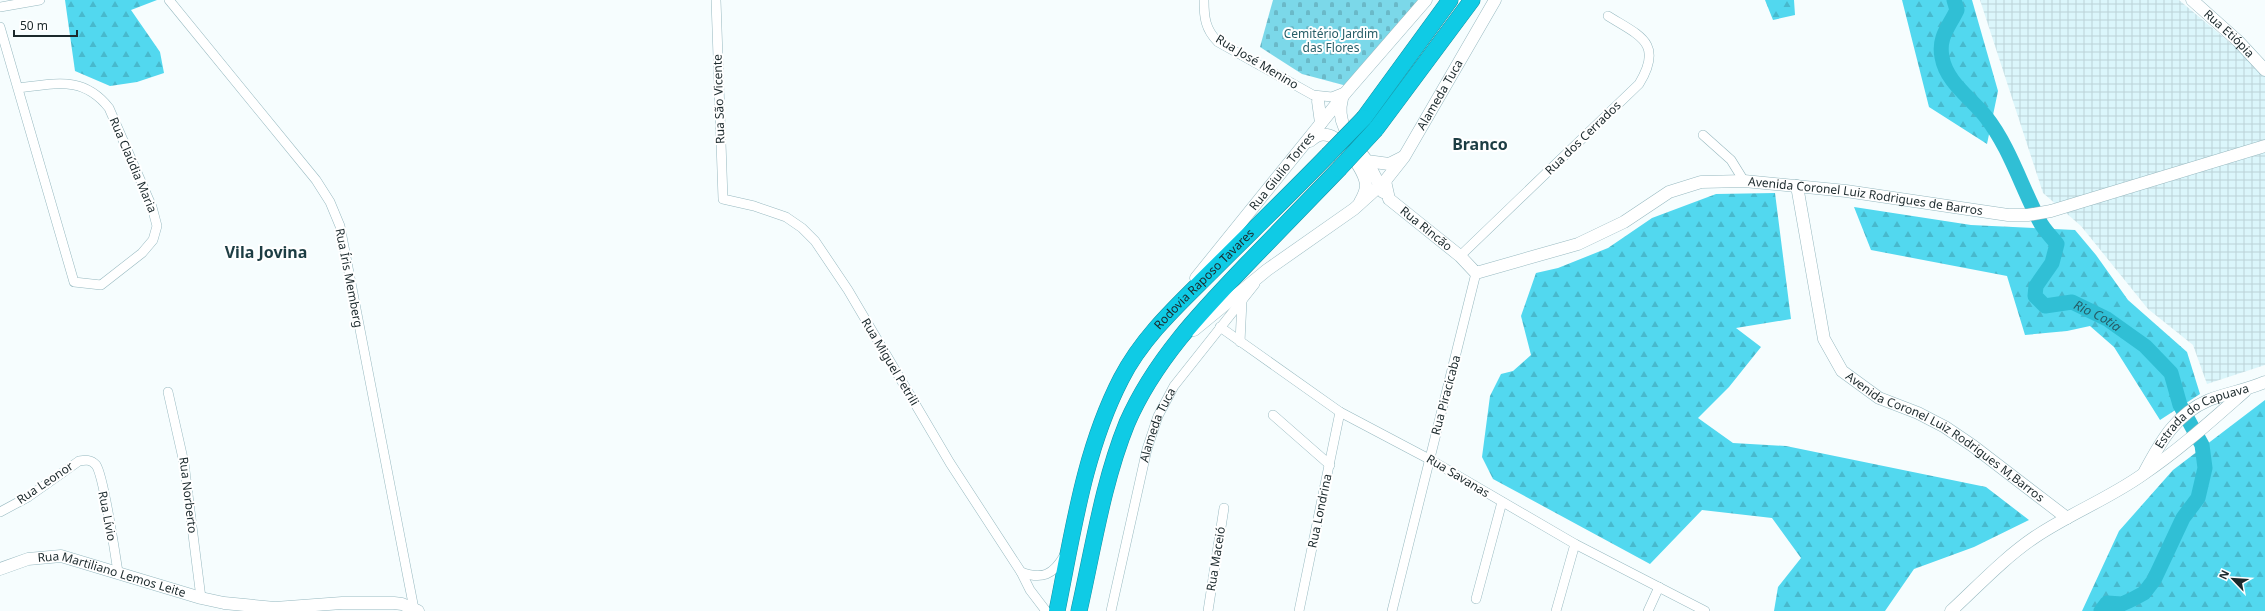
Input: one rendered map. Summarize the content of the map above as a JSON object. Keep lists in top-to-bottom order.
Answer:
{
  "streets": {
    "highway": ["Rodovia Raposo Tavares"],
    "street": [
      "Rua Etiópia",
      "Rua José Menino",
      "Alameda Tuca",
      "Rua São Vicente",
      "Rua dos Cerrados",
      "Rua Claúdia Maria",
      "Rua Giulio Torres",
      "Avenida Coronel Luiz Rodrigues de Barros",
      "Rua Rincão",
      "Rua Íris Memberg",
      "Rua Miguel Petrili",
      "Rua Piracicaba",
      "Estrada do Capuava",
      "Avenida Coronel Luiz Rodrigues M,Barros",
      "Rua Savanas",
      "Rua Leonor",
      "Rua Norberto",
      "Rua Londrina",
      "Rua Lívio",
      "Rua Maceió",
      "Rua Martiliano Lemos Leite"
    ]
  },
  "crossings": [
    ["Rua José Menino", "Rua Giulio Torres"],
    ["Alameda Tuca", "Rodovia Raposo Tavares"],
    ["Alameda Tuca", "Rua Savanas"],
    ["Rua São Vicente", "Rua Miguel Petrili"],
    ["Rua dos Cerrados", "Rua Rincão"],
    ["Rua Giulio Torres", "Rodovia Raposo Tavares"],
    ["Avenida Coronel Luiz Rodrigues de Barros", "Rua Rincão"],
    ["Avenida Coronel Luiz Rodrigues de Barros", "Rua Piracicaba"],
    ["Avenida Coronel Luiz Rodrigues de Barros", "Avenida Coronel Luiz Rodrigues M,Barros"],
    ["Rua Rincão", "Rua Piracicaba"],
    ["Rua Íris Memberg", "Rua Martiliano Lemos Leite"],
    ["Rua Piracicaba", "Rua Savanas"],
    ["Estrada do Capuava", "Avenida Coronel Luiz Rodrigues M,Barros"],
    ["Rua Savanas", "Rua Londrina"],
    ["Rua Leonor", "Rua Lívio"],
    ["Rua Norberto", "Rua Martiliano Lemos Leite"],
    ["Rua Lívio", "Rua Martiliano Lemos Leite"]
  ],
  "districts": ["Branco", "Vila Jovina"],
  "water": ["Rio Cotia"],
  "parks": ["Cemitério Jardim das Flores"],
  "scale_bar": "50 m",
  "north": "top left"
}
